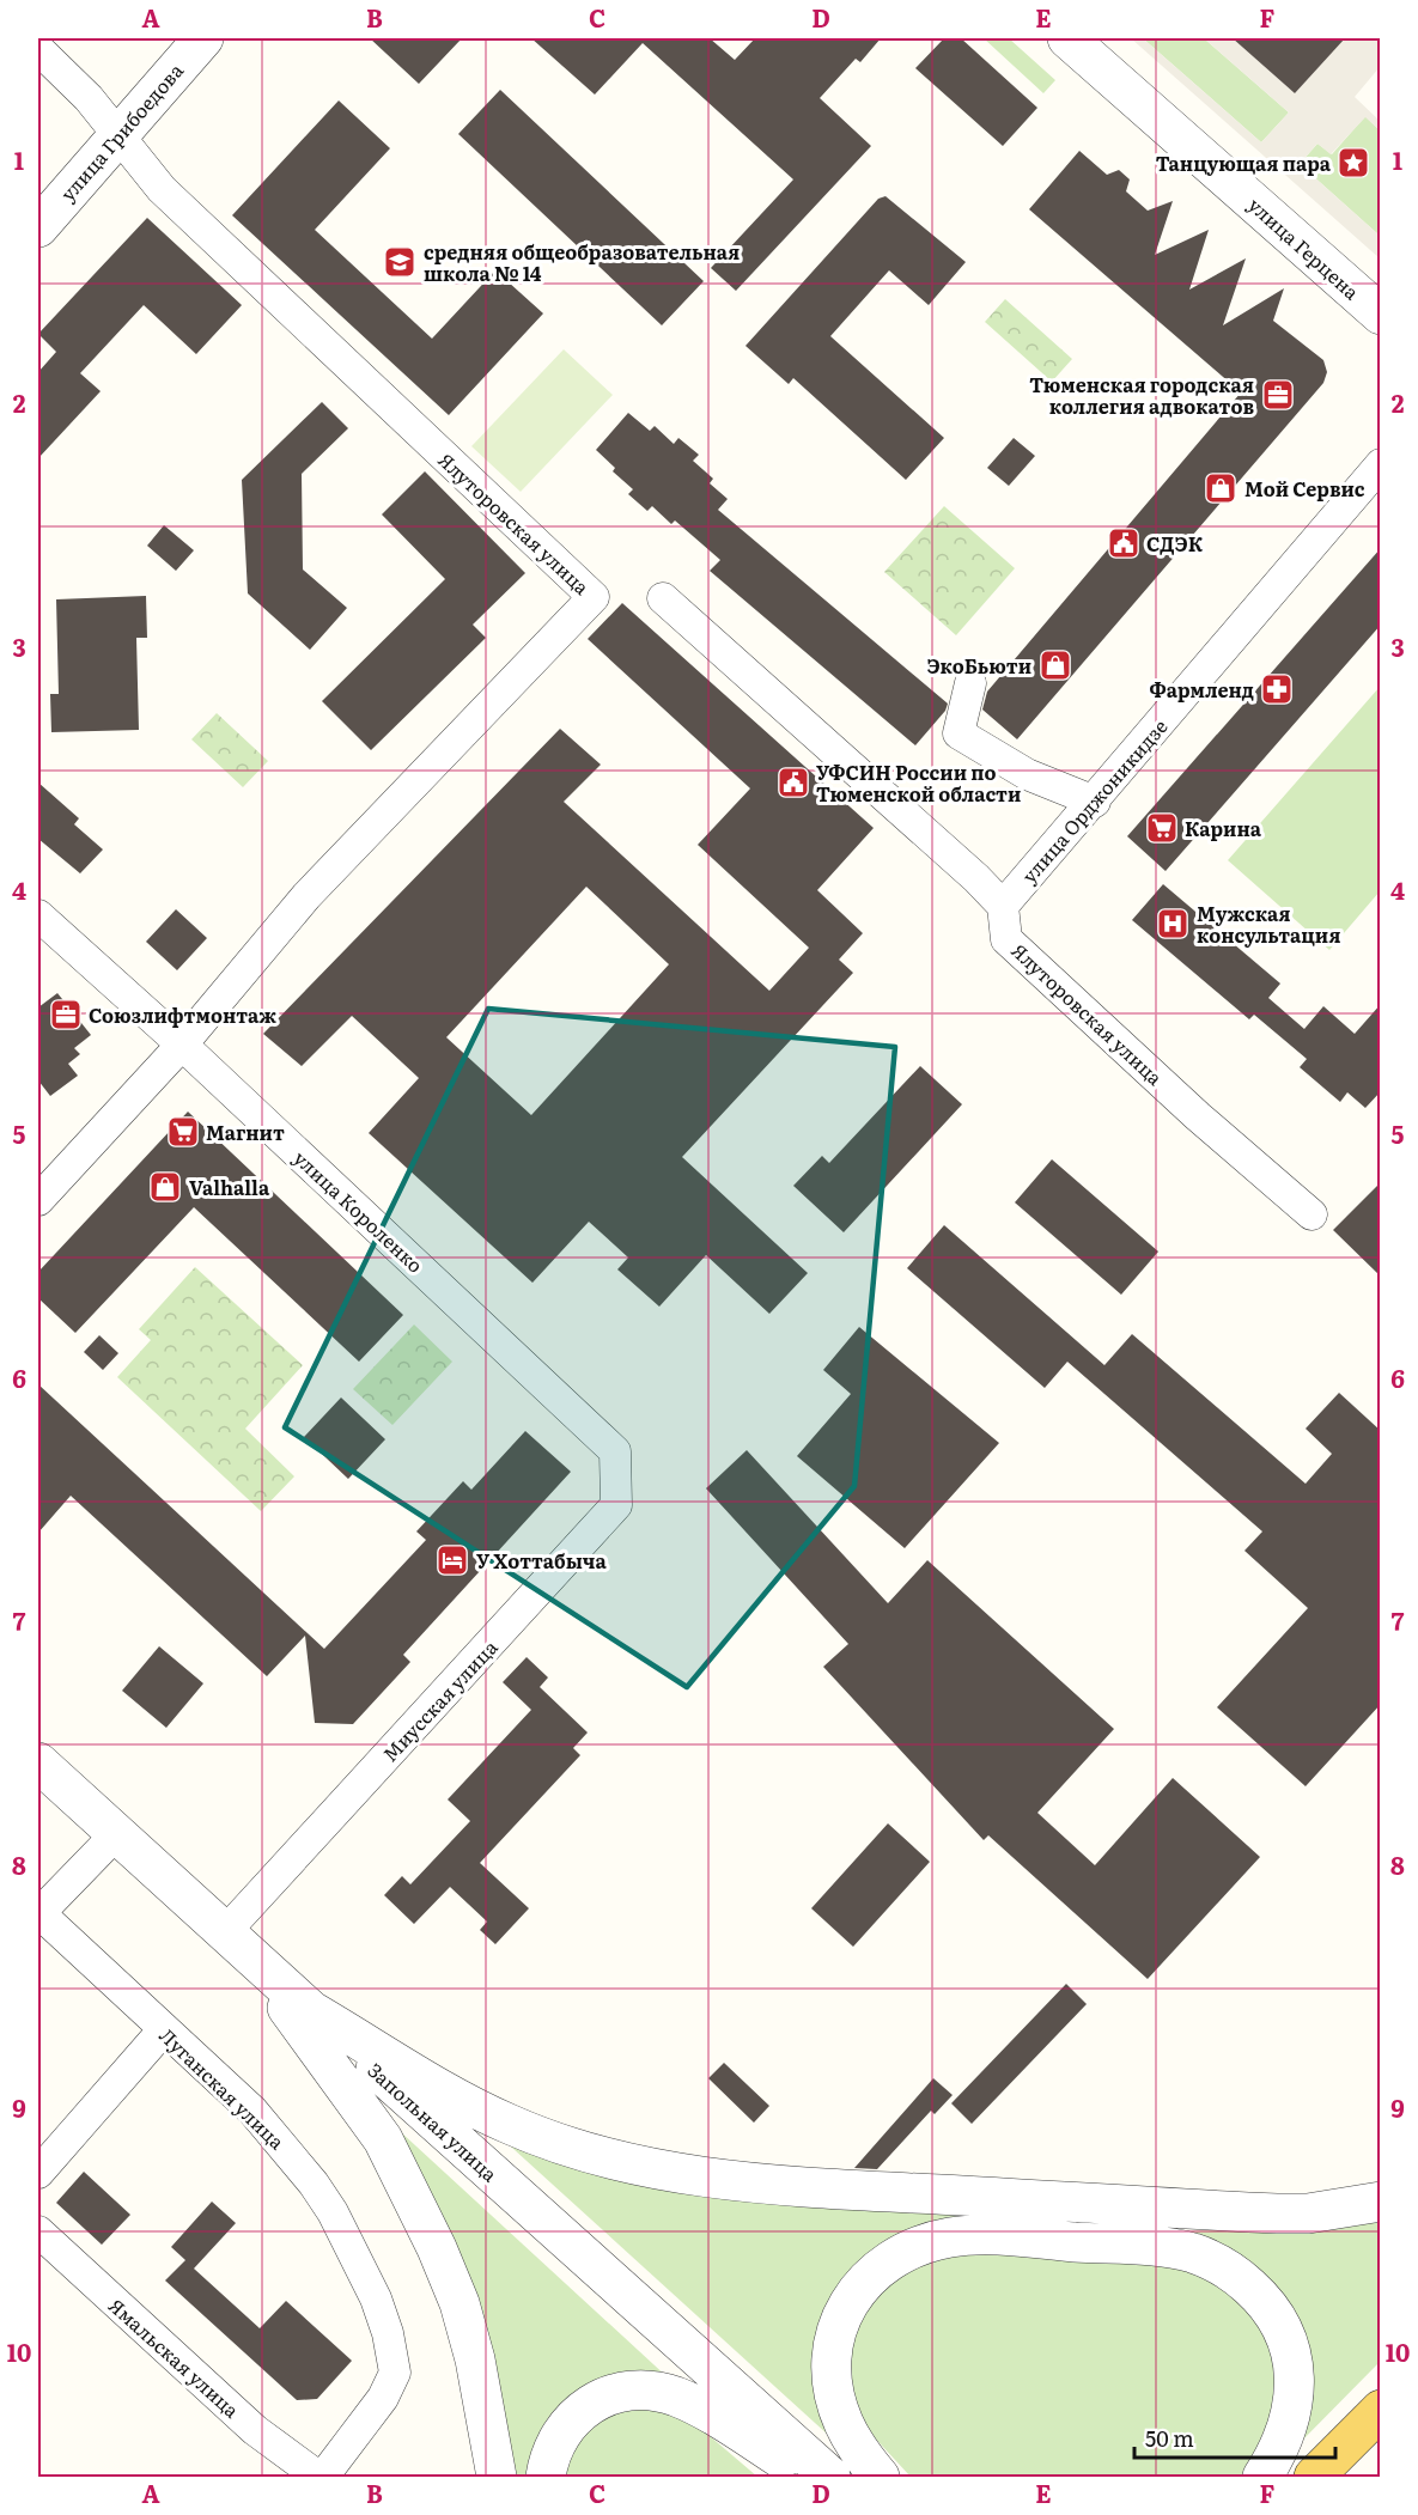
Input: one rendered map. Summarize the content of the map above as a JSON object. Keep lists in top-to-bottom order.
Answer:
{
  "streets": {
    "street": [
      "улица Грибоедова",
      "улица Герцена",
      "Ялуторовская улица",
      "улица Орджоникидзе",
      "улица Короленко",
      "Миусская улица",
      "Луганская улица",
      "Запольная улица",
      "Ямальская улица"
    ]
  },
  "crossings": [
    ["улица Грибоедова", "Ялуторовская улица"],
    ["Ялуторовская улица", "улица Орджоникидзе"],
    ["Ялуторовская улица", "улица Короленко"],
    ["улица Короленко", "Миусская улица"],
    ["Миусская улица", "Запольная улица"],
    ["Луганская улица", "Ямальская улица"]
  ],
  "places": {
    "place": ["Танцующая пара"],
    "school or university": ["средняя общеобразовательная школа № 14"],
    "office": ["Тюменская городская коллегия адвокатов", "Союзлифтмонтаж"],
    "shop": ["Мой Сервис", "ЭкоБьюти", "Valhalla"],
    "public building": ["СДЭК", "УФСИН России по Тюменской области"],
    "pharmacy": ["Фармленд"],
    "supermarket": ["Карина", "Магнит"],
    "hospital": ["Мужская консультация"],
    "hotel": ["У Хоттабыча"]
  },
  "scale_bar": "50 m",
  "grid": {
    "columns": [
      "A",
      "B",
      "C",
      "D",
      "E",
      "F"
    ],
    "rows": [
      "1",
      "2",
      "3",
      "4",
      "5",
      "6",
      "7",
      "8",
      "9",
      "10"
    ]
  }
}
